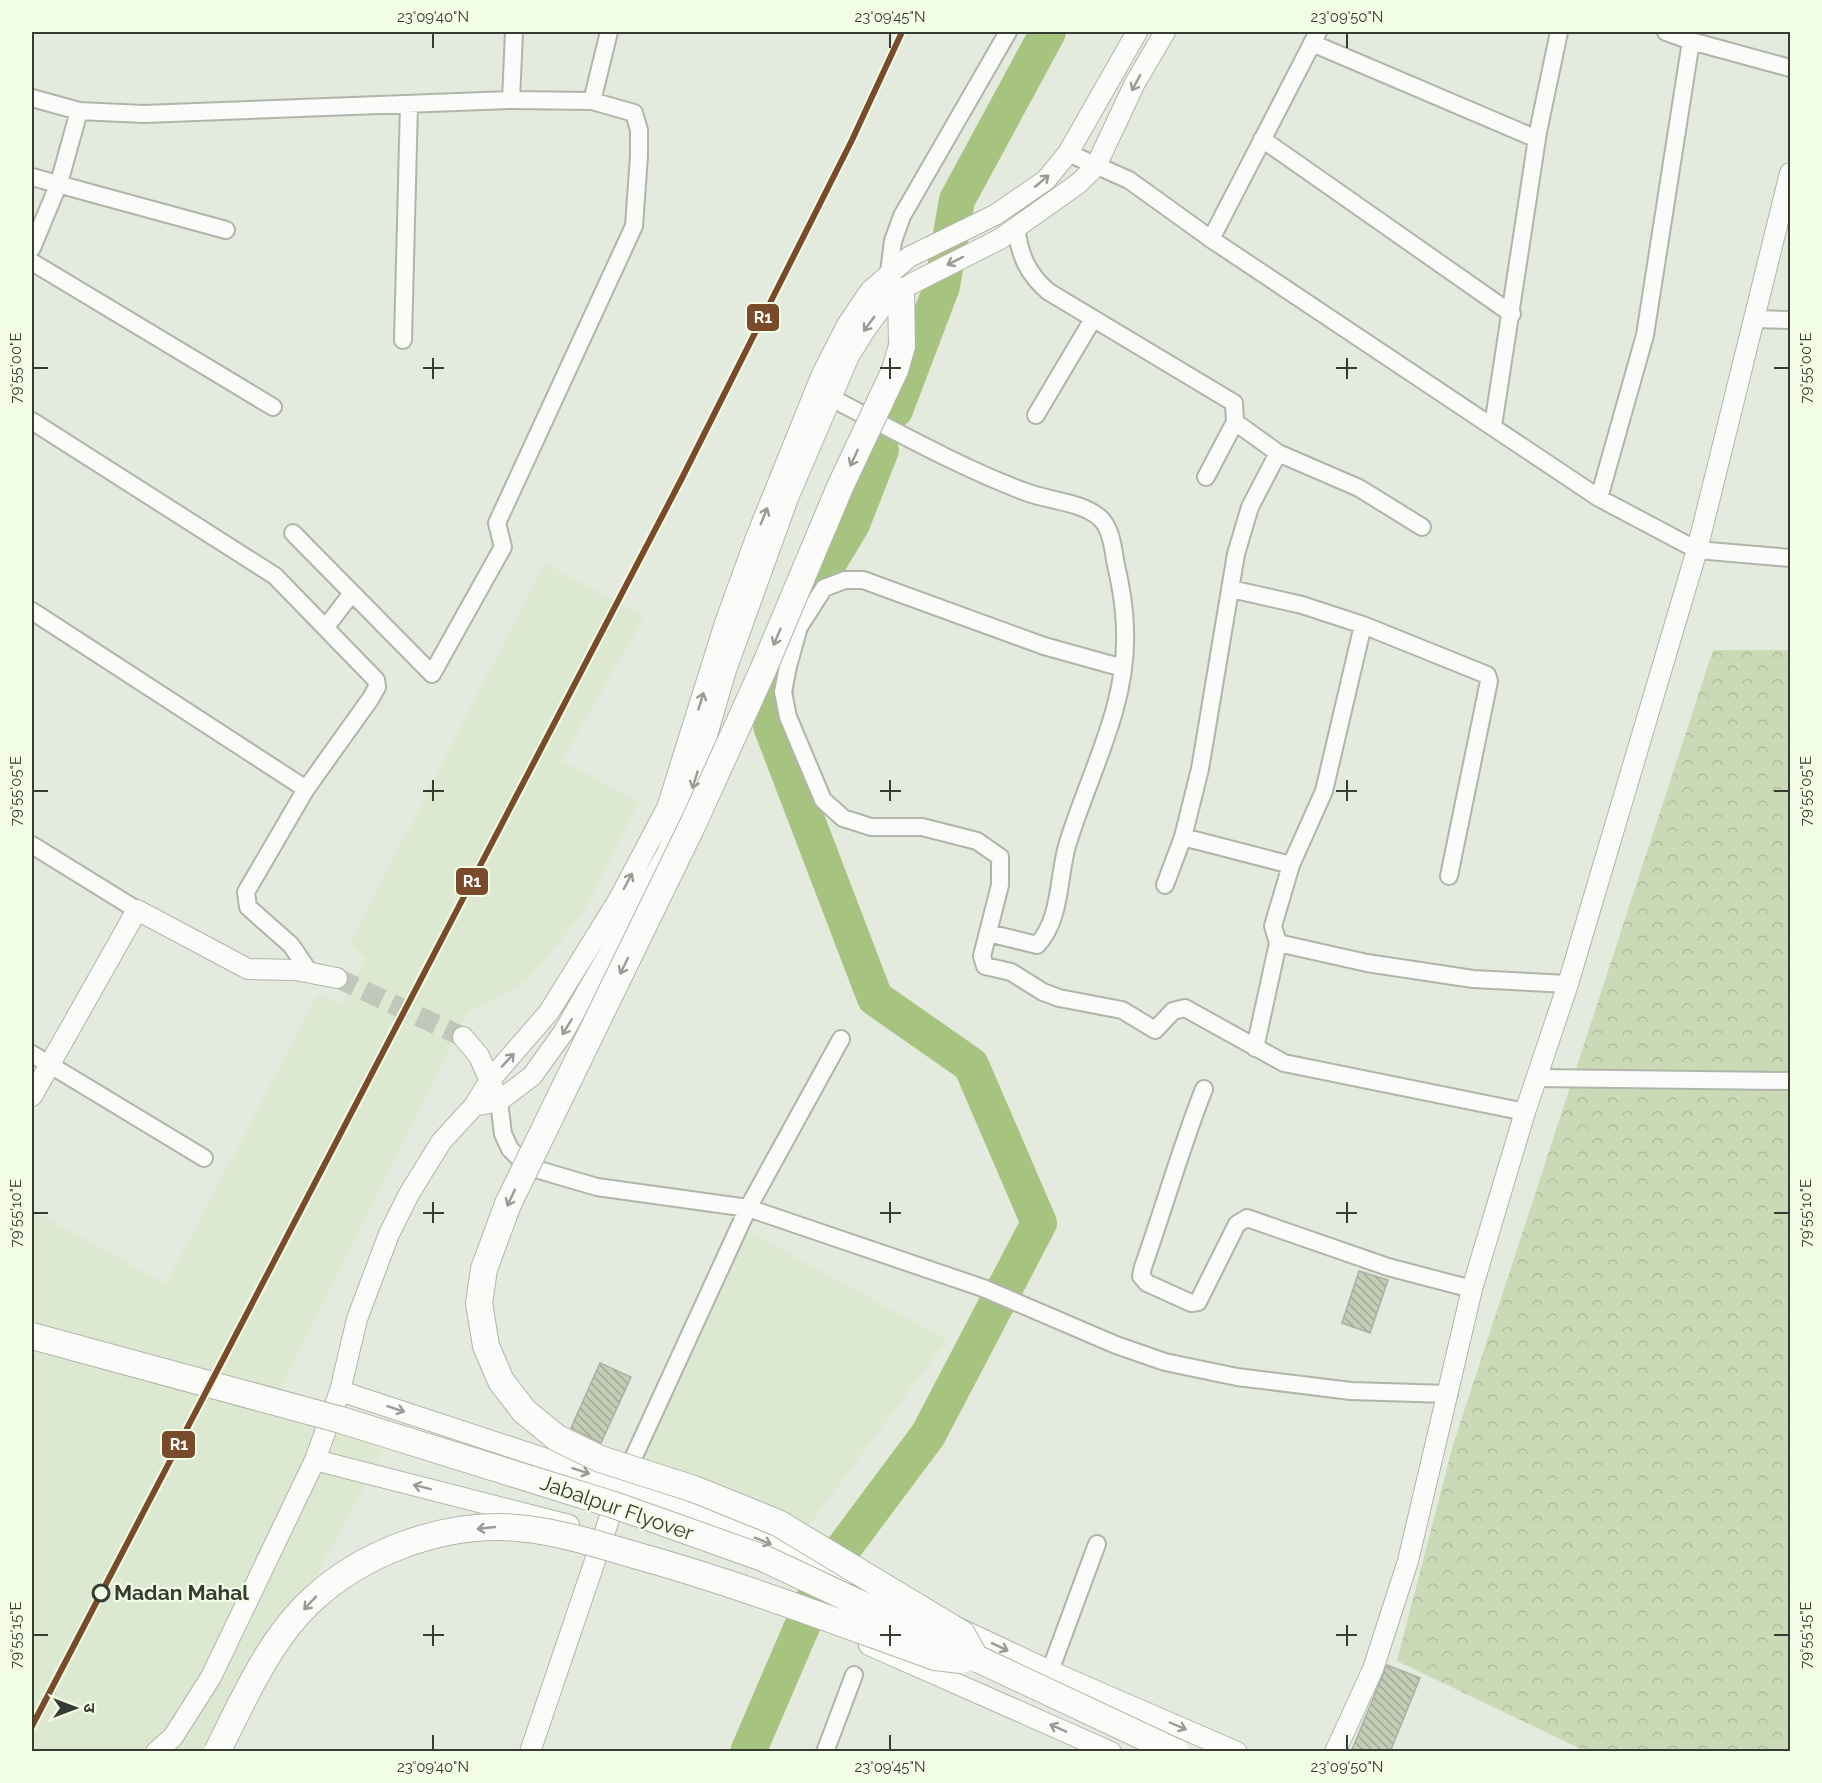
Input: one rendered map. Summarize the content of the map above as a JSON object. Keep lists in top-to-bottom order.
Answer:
{
  "streets": {
    "main road": ["Jabalpur Flyover"]
  },
  "places": ["Madan Mahal"],
  "lines": ["transit line R1"],
  "north": "right",
  "coordinates": [
    "23°09'40\"N",
    "23°09'45\"N",
    "23°09'50\"N",
    "79°55'00\"E",
    "79°55'05\"E",
    "79°55'10\"E",
    "79°55'15\"E"
  ]
}
